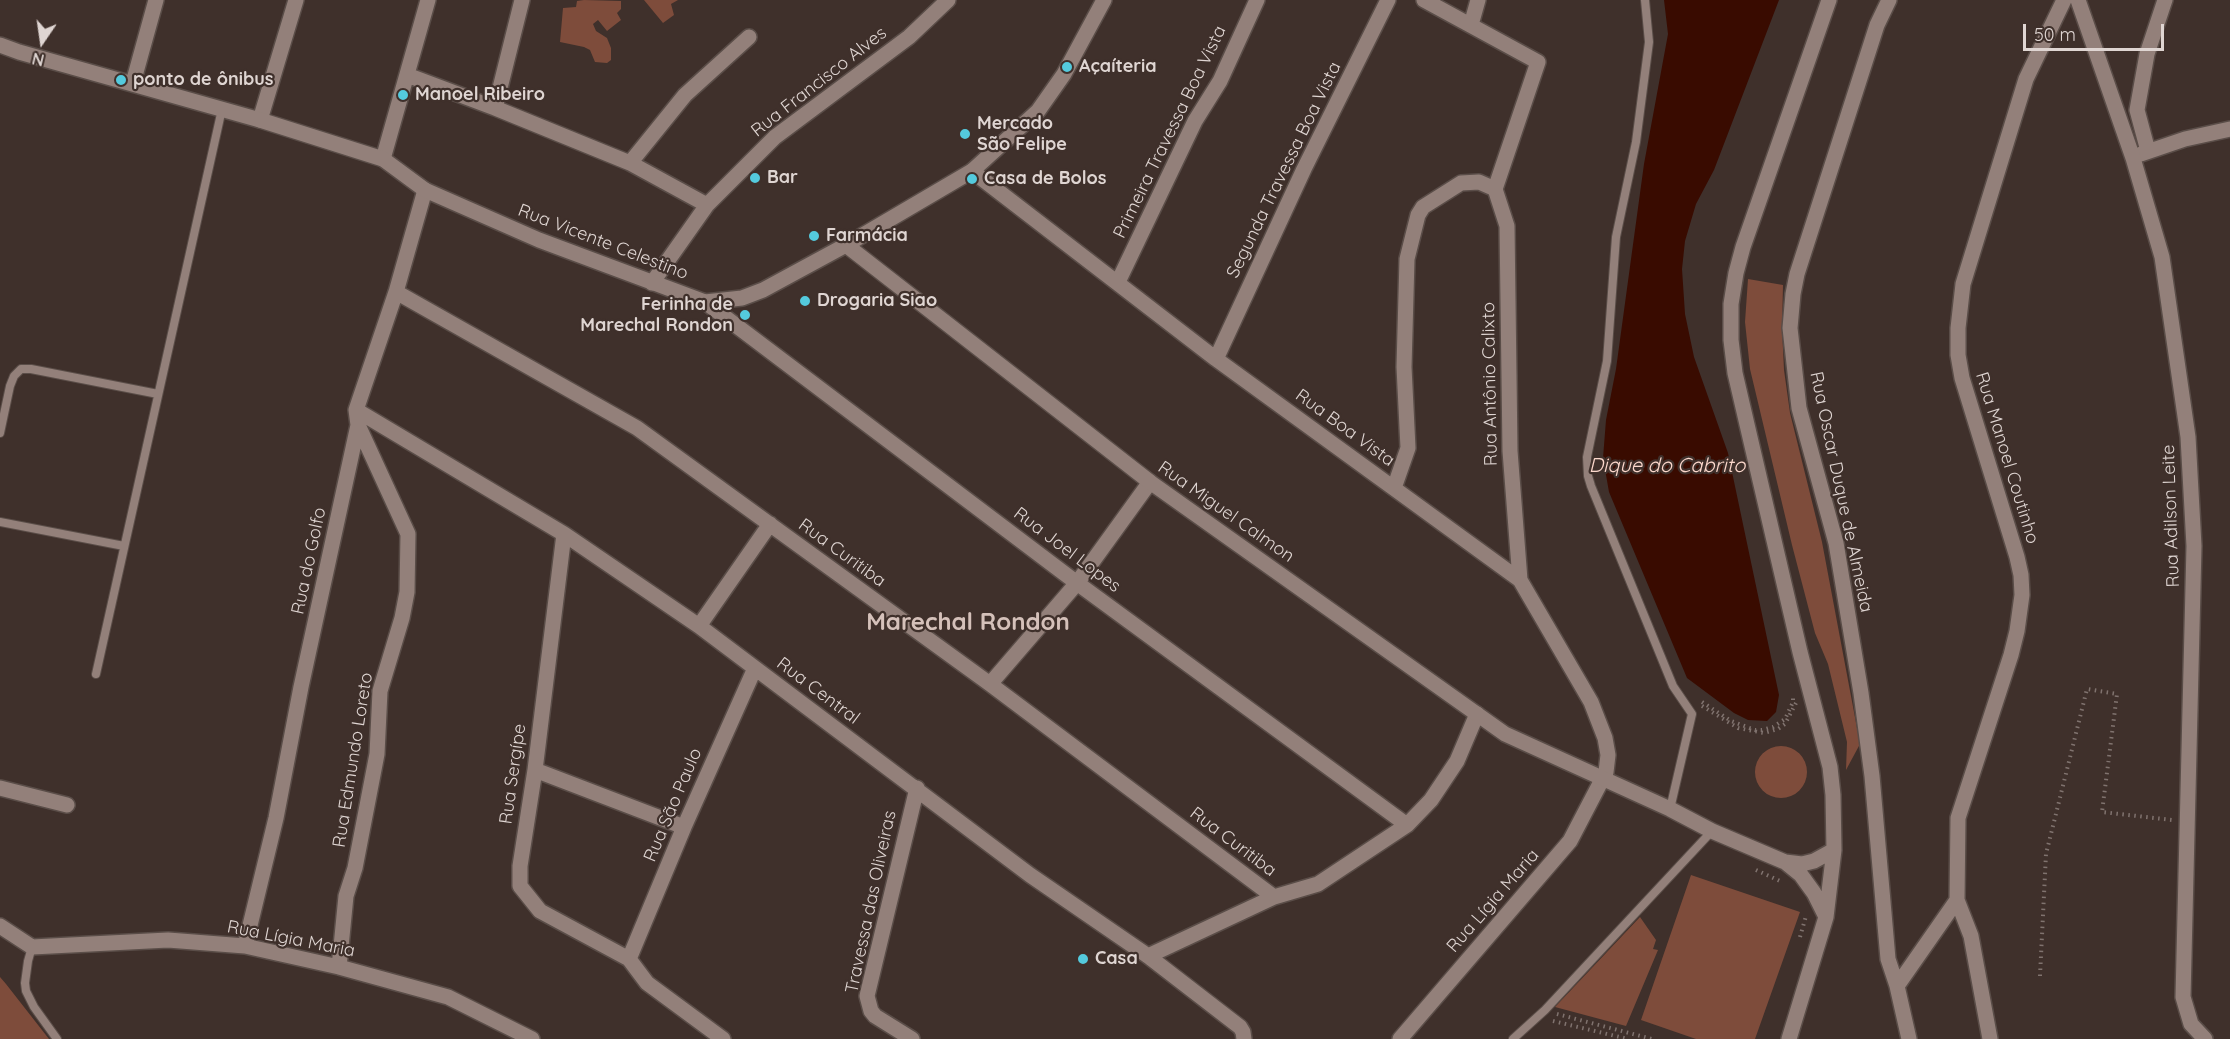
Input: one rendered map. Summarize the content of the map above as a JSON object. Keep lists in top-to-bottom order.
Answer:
{
  "streets": {
    "street": [
      "Rua Francisco Alves",
      "Primeira Travessa Boa Vista",
      "Segunda Travessa Boa Vista",
      "Rua Vicente Celestino",
      "Rua Antônio Calixto",
      "Rua Boa Vista",
      "Rua Manoel Coutinho",
      "Rua Oscar Duque de Almeida",
      "Rua Miguel Calmon",
      "Rua Adilson Leite",
      "Rua Joel Lopes",
      "Rua Curitiba",
      "Rua do Golfo",
      "Rua Central",
      "Rua Edmundo Loreto",
      "Rua Sergípe",
      "Rua São Paulo",
      "Rua Lígia Maria",
      "Travessa das Oliveiras"
    ]
  },
  "crossings": [
    ["Rua Francisco Alves", "Rua Vicente Celestino"],
    ["Primeira Travessa Boa Vista", "Rua Boa Vista"],
    ["Segunda Travessa Boa Vista", "Rua Boa Vista"],
    ["Rua Vicente Celestino", "Rua Boa Vista"],
    ["Rua Vicente Celestino", "Rua Miguel Calmon"],
    ["Rua Vicente Celestino", "Rua Joel Lopes"],
    ["Rua Vicente Celestino", "Rua do Golfo"],
    ["Rua Antônio Calixto", "Rua Boa Vista"],
    ["Rua Boa Vista", "Rua Miguel Calmon"],
    ["Rua Boa Vista", "Rua Lígia Maria"],
    ["Rua Miguel Calmon", "Rua Lígia Maria"],
    ["Rua Curitiba", "Rua do Golfo"],
    ["Rua do Golfo", "Rua Central"],
    ["Rua do Golfo", "Rua Edmundo Loreto"],
    ["Rua do Golfo", "Rua Lígia Maria"],
    ["Rua Central", "Rua Edmundo Loreto"],
    ["Rua Central", "Rua Sergípe"],
    ["Rua Central", "Rua São Paulo"],
    ["Rua Central", "Travessa das Oliveiras"],
    ["Rua Edmundo Loreto", "Rua Lígia Maria"],
    ["Rua Sergípe", "Rua São Paulo"]
  ],
  "districts": ["Marechal Rondon"],
  "water": ["Dique do Cabrito"],
  "places": [
    "Açaíteria",
    "ponto de ônibus",
    "Manoel Ribeiro",
    "Mercado São Felipe",
    "Bar",
    "Casa de Bolos",
    "Farmácia",
    "Drogaria Siao",
    "Ferinha de Marechal Rondon",
    "Casa"
  ],
  "scale_bar": "50 m",
  "north": "bottom"
}
